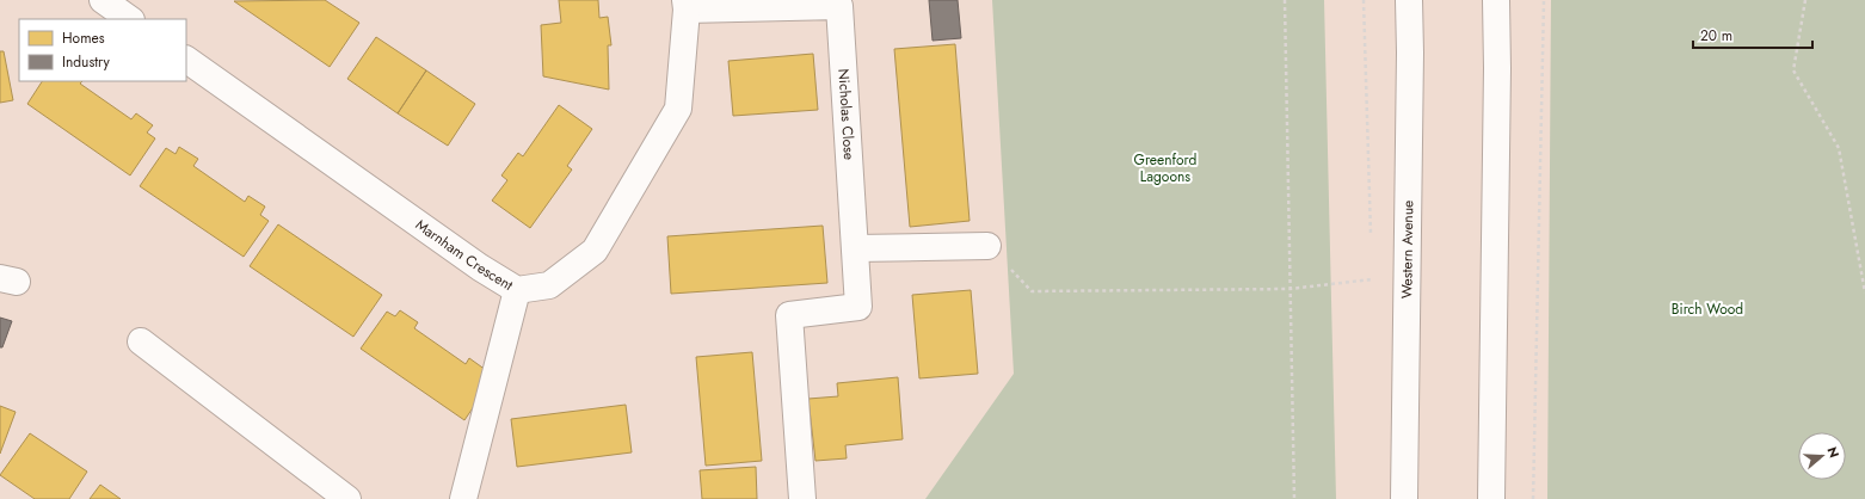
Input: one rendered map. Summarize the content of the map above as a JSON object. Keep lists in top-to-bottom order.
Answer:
{
  "streets": {
    "main road": ["Nicholas Close", "Western Avenue", "Marnham Crescent"]
  },
  "crossings": [
    ["Nicholas Close", "Marnham Crescent"]
  ],
  "parks": ["Greenford Lagoons", "Birch Wood"],
  "legend": ["Homes", "Industry"],
  "scale_bar": "20 m",
  "north": "right"
}
